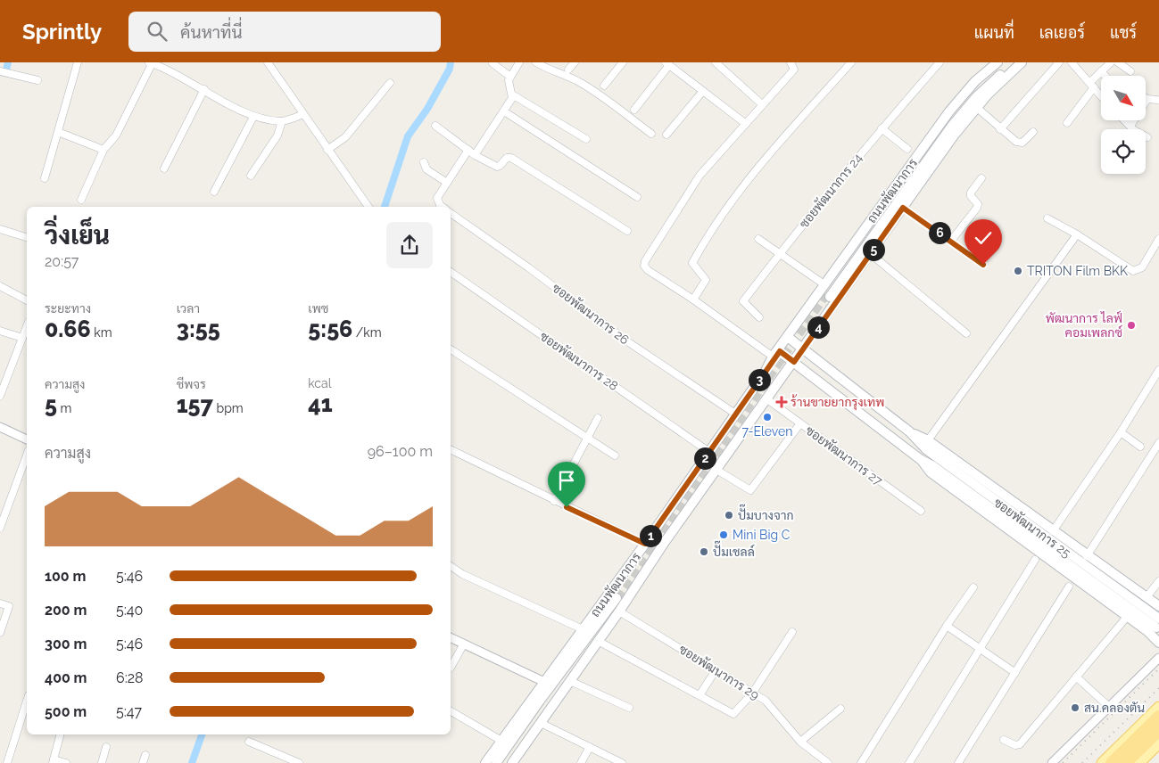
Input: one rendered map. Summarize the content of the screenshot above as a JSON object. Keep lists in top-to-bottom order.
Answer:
{
  "streets": {
    "main road": ["ถนนพัฒนาการ", "ซอยพัฒนาการ 25"],
    "street": [
      "ซอยพัฒนาการ 24",
      "ซอยพัฒนาการ 26",
      "ซอยพัฒนาการ 28",
      "ซอยพัฒนาการ 27",
      "ซอยพัฒนาการ 29"
    ]
  },
  "crossings": [
    ["ถนนพัฒนาการ", "ซอยพัฒนาการ 26"],
    ["ถนนพัฒนาการ", "ซอยพัฒนาการ 28"],
    ["ถนนพัฒนาการ", "ซอยพัฒนาการ 27"],
    ["ถนนพัฒนาการ", "ซอยพัฒนาการ 25"],
    ["ถนนพัฒนาการ", "ซอยพัฒนาการ 29"]
  ],
  "places": {
    "other": [
      "TRITON Film BKK",
      "พัฒนาการ ไลฟ์ คอมเพลกซ์",
      "7-Eleven",
      "ปั๊มบางจาก",
      "Mini Big C",
      "ปั๊มเชลล์",
      "สน.คลองตัน"
    ],
    "health": ["ร้านขายยากรุงเทพ"]
  },
  "north": "bottom right",
  "page": {
    "header": "Sprintly",
    "search": "ค้นหาที่นี่",
    "nav": ["แผนที่", "เลเยอร์", "แชร์"],
    "heading": ["วิ่งเย็น", "20:57"],
    "pins": [
      "6",
      "5",
      "4",
      "3",
      "2",
      "1"
    ],
    "stats": [
      ["ระยะทาง", "0.66 km"],
      ["เวลา", "3:55"],
      ["เพซ", "5:56 /km"],
      ["ความสูง", "5 m"],
      ["ชีพจร", "157 bpm"],
      ["kcal", "41"]
    ],
    "chart": ["ความสูง", "96–100 m"],
    "list": [
      {
        "name": "100 m",
        "note": "5:46"
      },
      {
        "name": "200 m",
        "note": "5:40"
      },
      {
        "name": "300 m",
        "note": "5:46"
      },
      {
        "name": "400 m",
        "note": "6:28"
      },
      {
        "name": "500 m",
        "note": "5:47"
      }
    ]
  }
}
